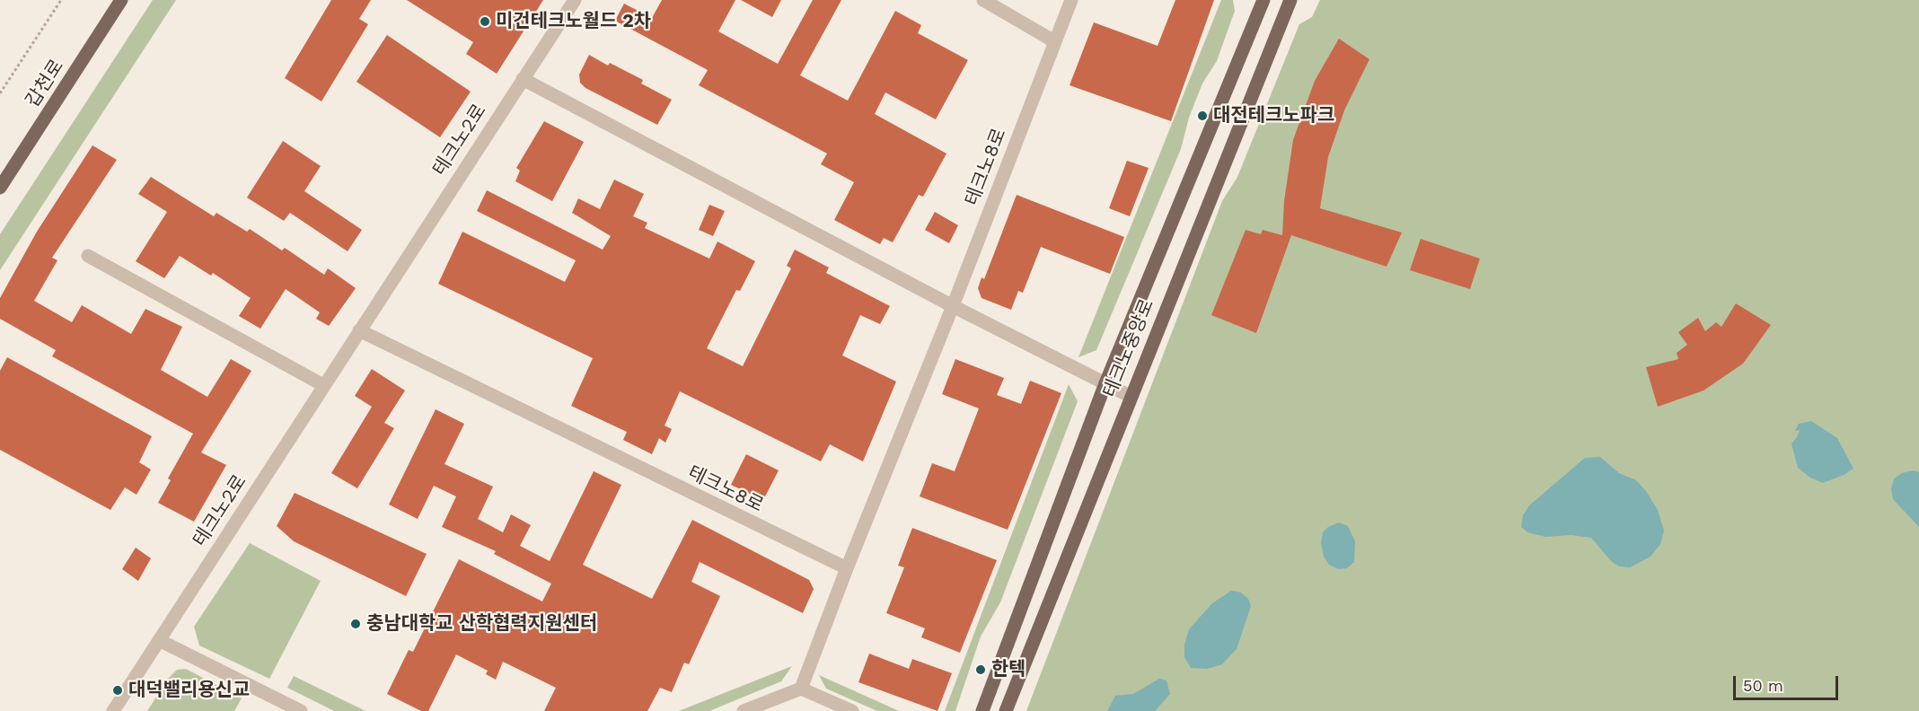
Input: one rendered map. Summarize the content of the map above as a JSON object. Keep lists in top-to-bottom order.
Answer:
{
  "streets": {
    "main road": ["갑천로", "테크노중앙로"],
    "street": ["테크노2로", "테크노8로"]
  },
  "crossings": [
    ["테크노2로", "테크노8로"]
  ],
  "places": [
    "미건테크노월드 2차",
    "대전테크노파크",
    "충남대학교 산학협력지원센터",
    "한텍",
    "대덕밸리용신교"
  ],
  "scale_bar": "50 m"
}
